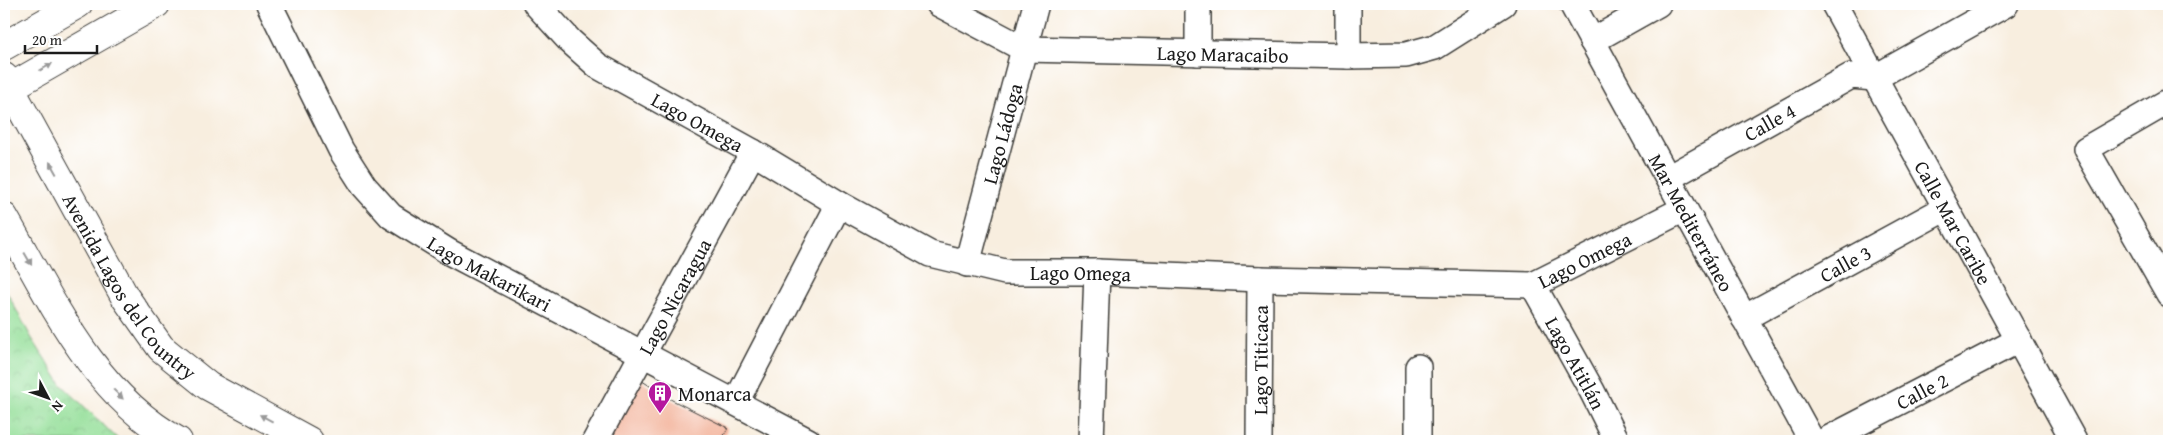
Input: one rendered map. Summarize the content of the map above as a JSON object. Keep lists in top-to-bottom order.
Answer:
{
  "streets": {
    "street": [
      "Lago Maracaibo",
      "Lago Omega",
      "Calle 4",
      "Lago Ládoga",
      "Calle Mar Caribe",
      "Mar Mediterráneo",
      "Calle 3",
      "Lago Makarikari",
      "Avenida Lagos del Country",
      "Lago Nicaragua",
      "Lago Titicaca",
      "Lago Atitlán",
      "Calle 2"
    ]
  },
  "crossings": [
    ["Lago Maracaibo", "Lago Ládoga"],
    ["Lago Omega", "Lago Ládoga"],
    ["Lago Omega", "Mar Mediterráneo"],
    ["Lago Omega", "Lago Nicaragua"],
    ["Lago Omega", "Lago Titicaca"],
    ["Lago Omega", "Lago Atitlán"],
    ["Calle 4", "Calle Mar Caribe"],
    ["Calle 4", "Mar Mediterráneo"],
    ["Calle Mar Caribe", "Calle 3"],
    ["Calle Mar Caribe", "Calle 2"],
    ["Mar Mediterráneo", "Calle 3"],
    ["Mar Mediterráneo", "Calle 2"],
    ["Lago Makarikari", "Lago Nicaragua"]
  ],
  "places": {
    "building": ["Monarca"]
  },
  "scale_bar": "20 m",
  "north": "bottom right"
}
